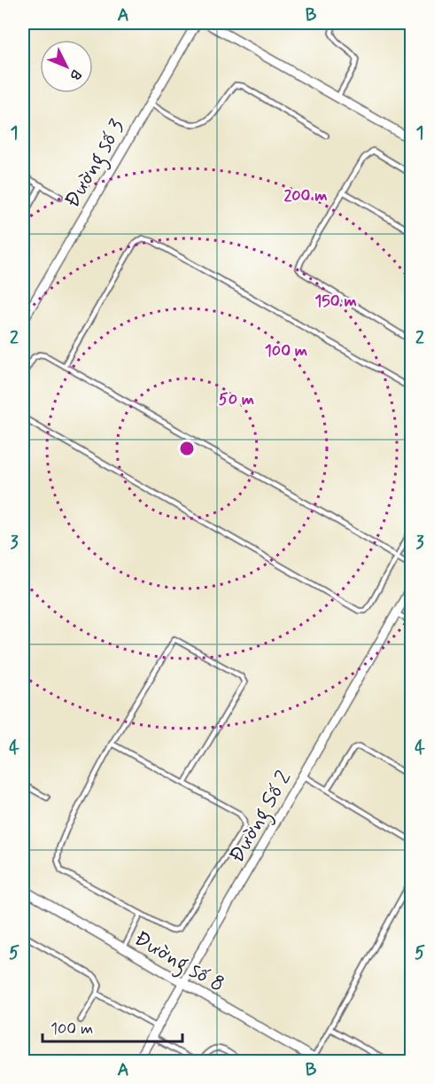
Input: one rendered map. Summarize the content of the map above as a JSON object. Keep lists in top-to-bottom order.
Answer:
{
  "streets": {
    "street": ["Đường số 3", "Đường Số 2", "Đường số 8"]
  },
  "crossings": [
    ["Đường Số 2", "Đường số 8"]
  ],
  "scale_bar": "100 m",
  "north": "bottom right",
  "grid": {
    "columns": ["A", "B"],
    "rows": [
      "1",
      "2",
      "3",
      "4",
      "5"
    ]
  },
  "rings": [
    "200 m",
    "150 m",
    "100 m",
    "50 m"
  ]
}
